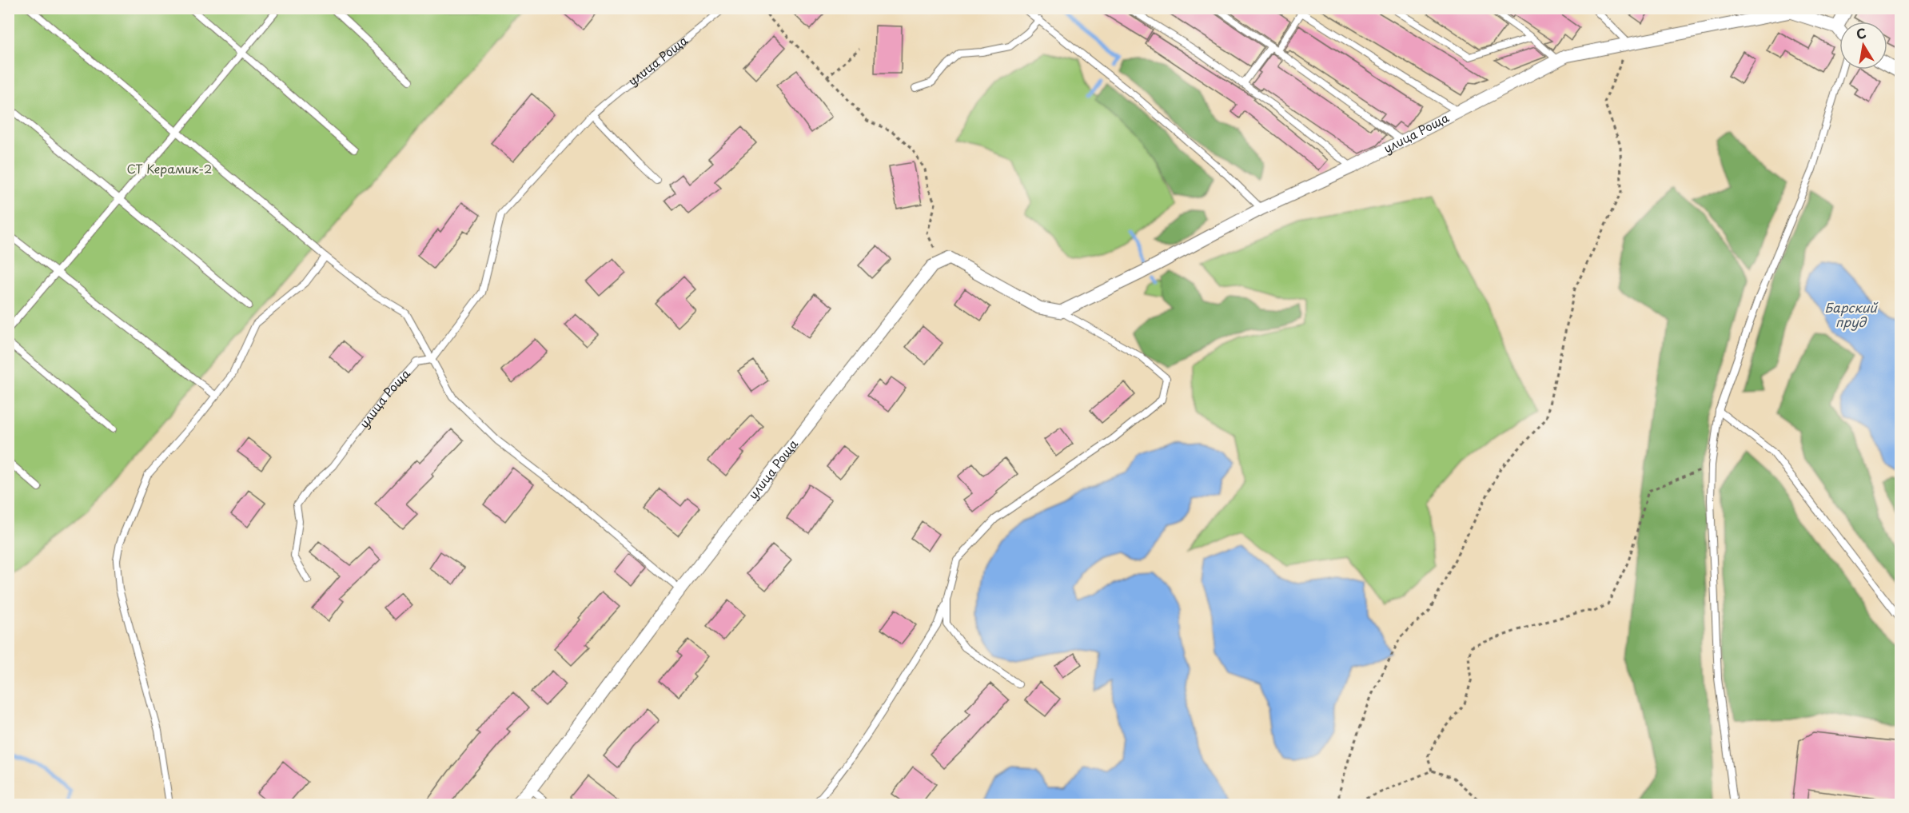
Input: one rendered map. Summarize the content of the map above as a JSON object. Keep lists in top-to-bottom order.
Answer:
{
  "streets": {
    "street": ["улица Роща"]
  },
  "water": ["Барский пруд"],
  "parks": ["СТ Керамик-2"],
  "north": "top"
}
